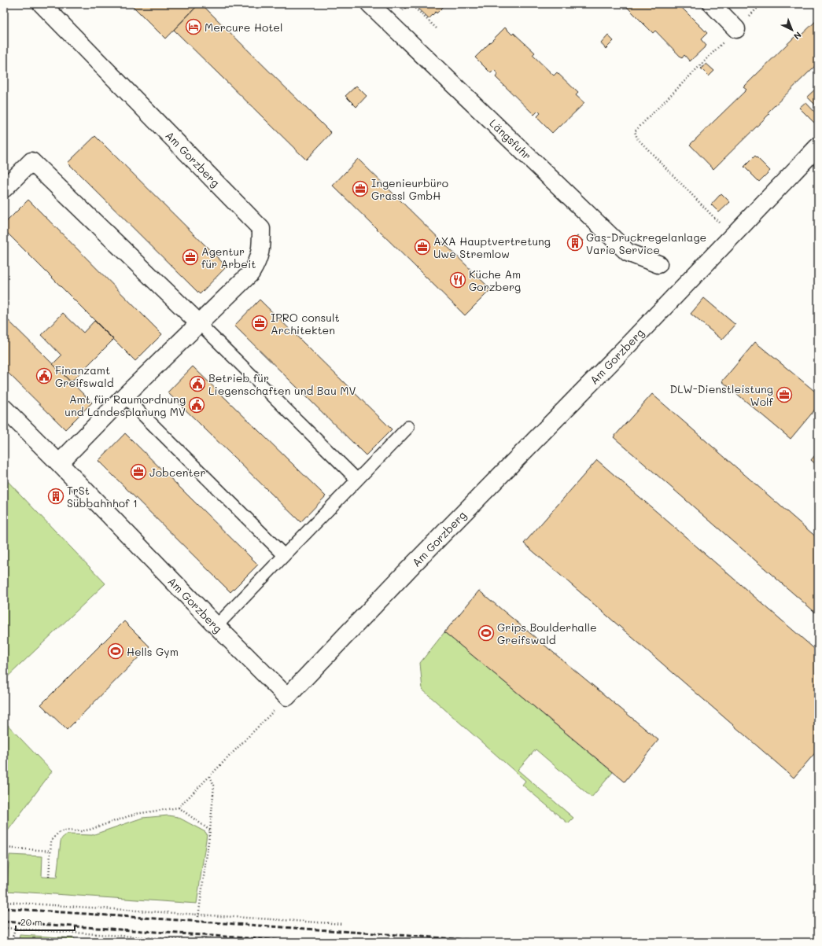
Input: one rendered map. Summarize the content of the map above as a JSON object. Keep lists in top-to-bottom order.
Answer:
{
  "streets": {
    "street": ["Längsfuhr", "Am Gorzberg"]
  },
  "places": {
    "hotel": ["Mercure Hotel"],
    "office": [
      "Ingenieurbüro Grassl GmbH",
      "AXA Hauptvertretung Uwe Stremlow",
      "Agentur für Arbeit",
      "IPRO consult Architekten",
      "DLW-Dienstleistung Wolf",
      "Jobcenter"
    ],
    "building": ["Gas-Druckregelanlage Vario Service", "TrSt Sübbahnhof 1"],
    "restaurant": ["Küche Am Gorzberg"],
    "public building": ["Finanzamt Greifswald", "Betrieb für Liegenschaften und Bau MV", "Amt für Raumordnung und Landesplanung MV"],
    "sports": ["Grips Boulderhalle Greifswald", "Hells Gym"]
  },
  "scale_bar": "20 m",
  "north": "bottom right"
}
